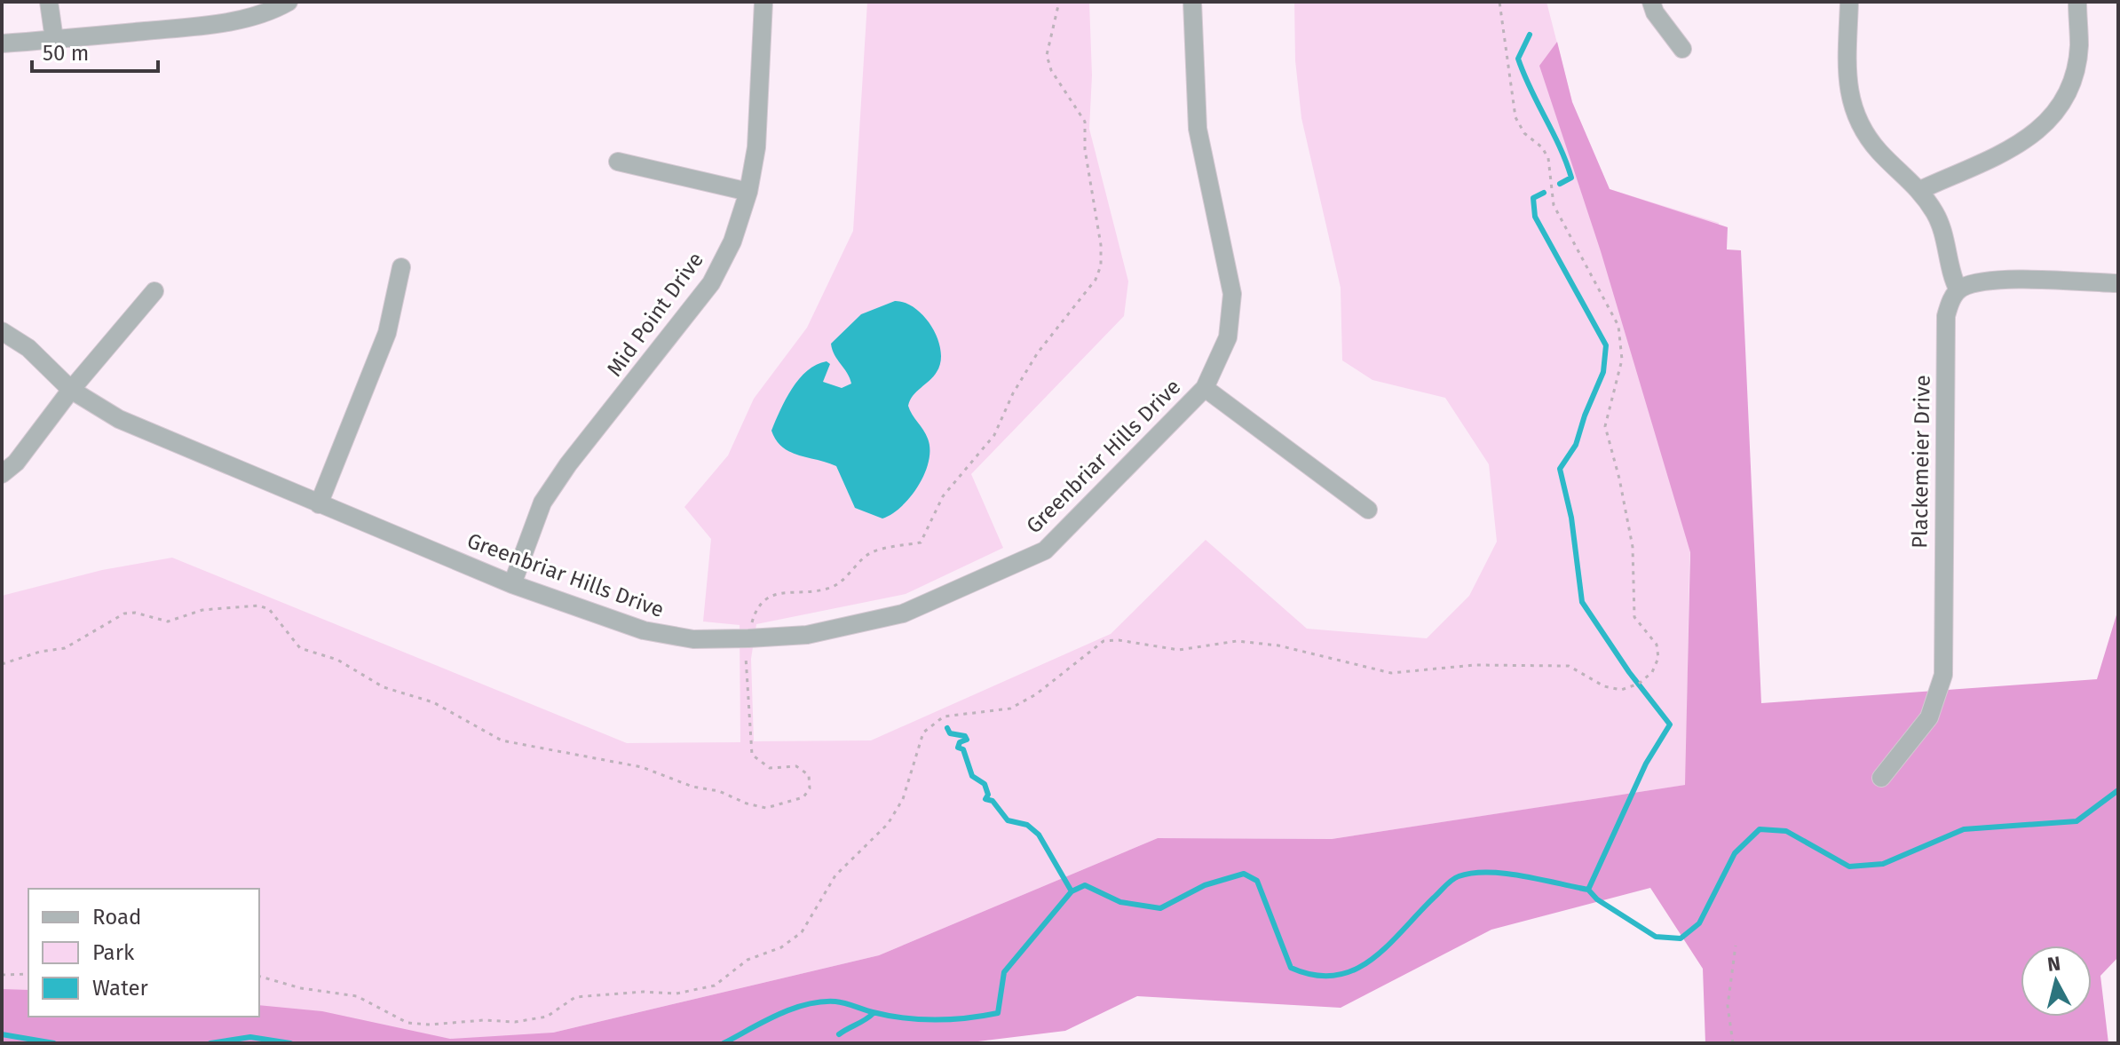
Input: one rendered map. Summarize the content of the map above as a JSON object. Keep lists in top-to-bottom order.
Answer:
{
  "streets": {
    "street": ["Mid Point Drive", "Greenbriar Hills Drive", "Plackemeier Drive"]
  },
  "crossings": [
    ["Mid Point Drive", "Greenbriar Hills Drive"]
  ],
  "legend": ["Road", "Park", "Water"],
  "scale_bar": "50 m",
  "north": "top"
}
